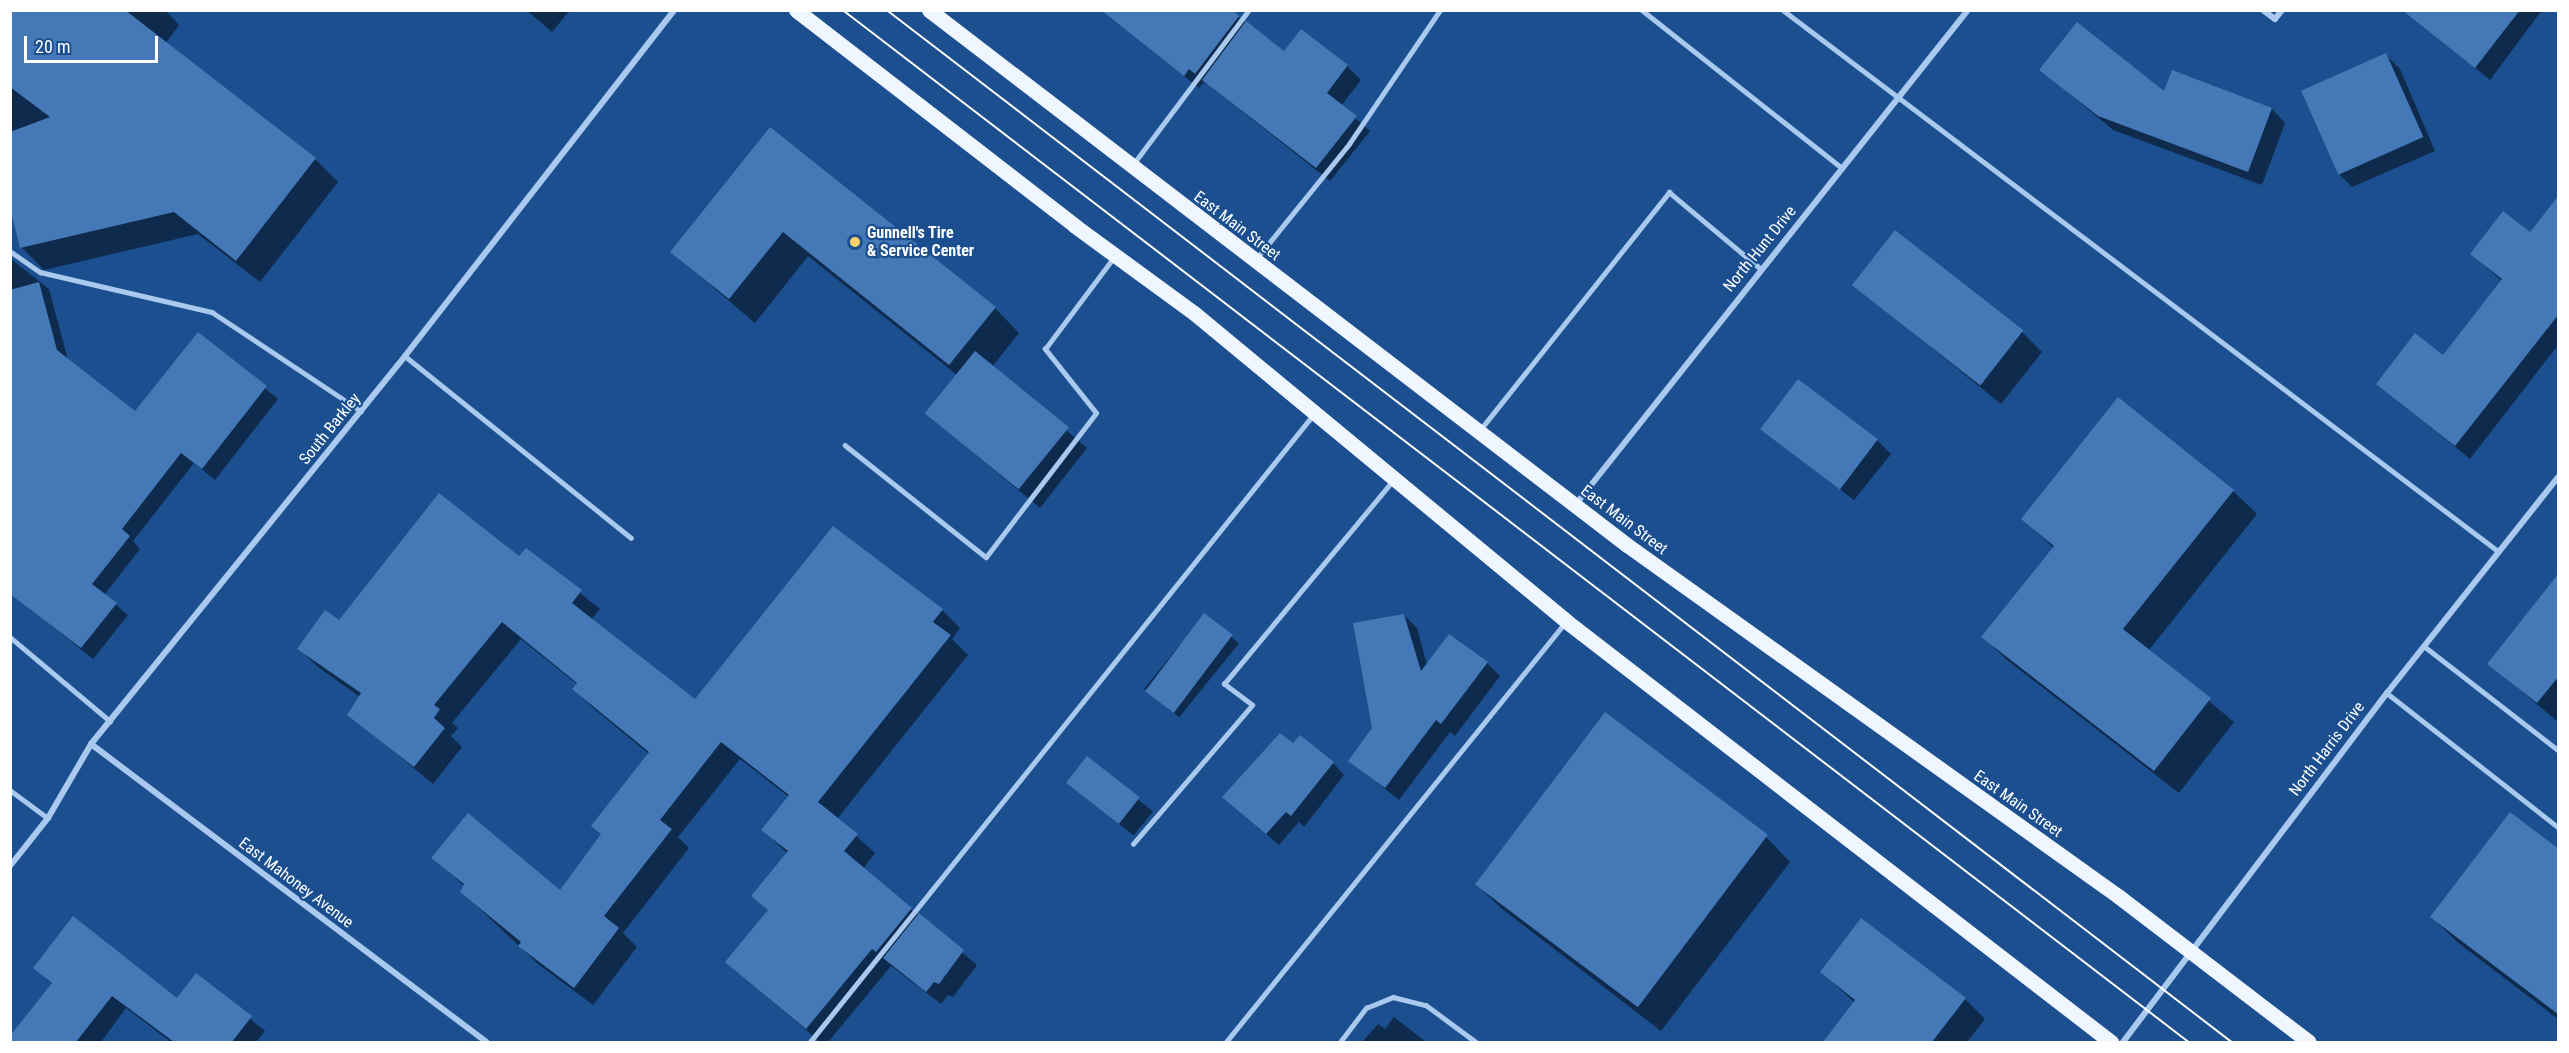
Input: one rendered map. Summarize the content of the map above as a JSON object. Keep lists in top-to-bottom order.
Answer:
{
  "streets": {
    "main road": ["East Main Street"],
    "street": [
      "North Hunt Drive",
      "South Barkley",
      "North Harris Drive",
      "East Mahoney Avenue"
    ]
  },
  "crossings": [
    ["East Main Street", "North Hunt Drive"],
    ["East Main Street", "North Harris Drive"],
    ["South Barkley", "East Mahoney Avenue"]
  ],
  "places": ["Gunnell's Tire & Service Center"],
  "scale_bar": "20 m"
}
